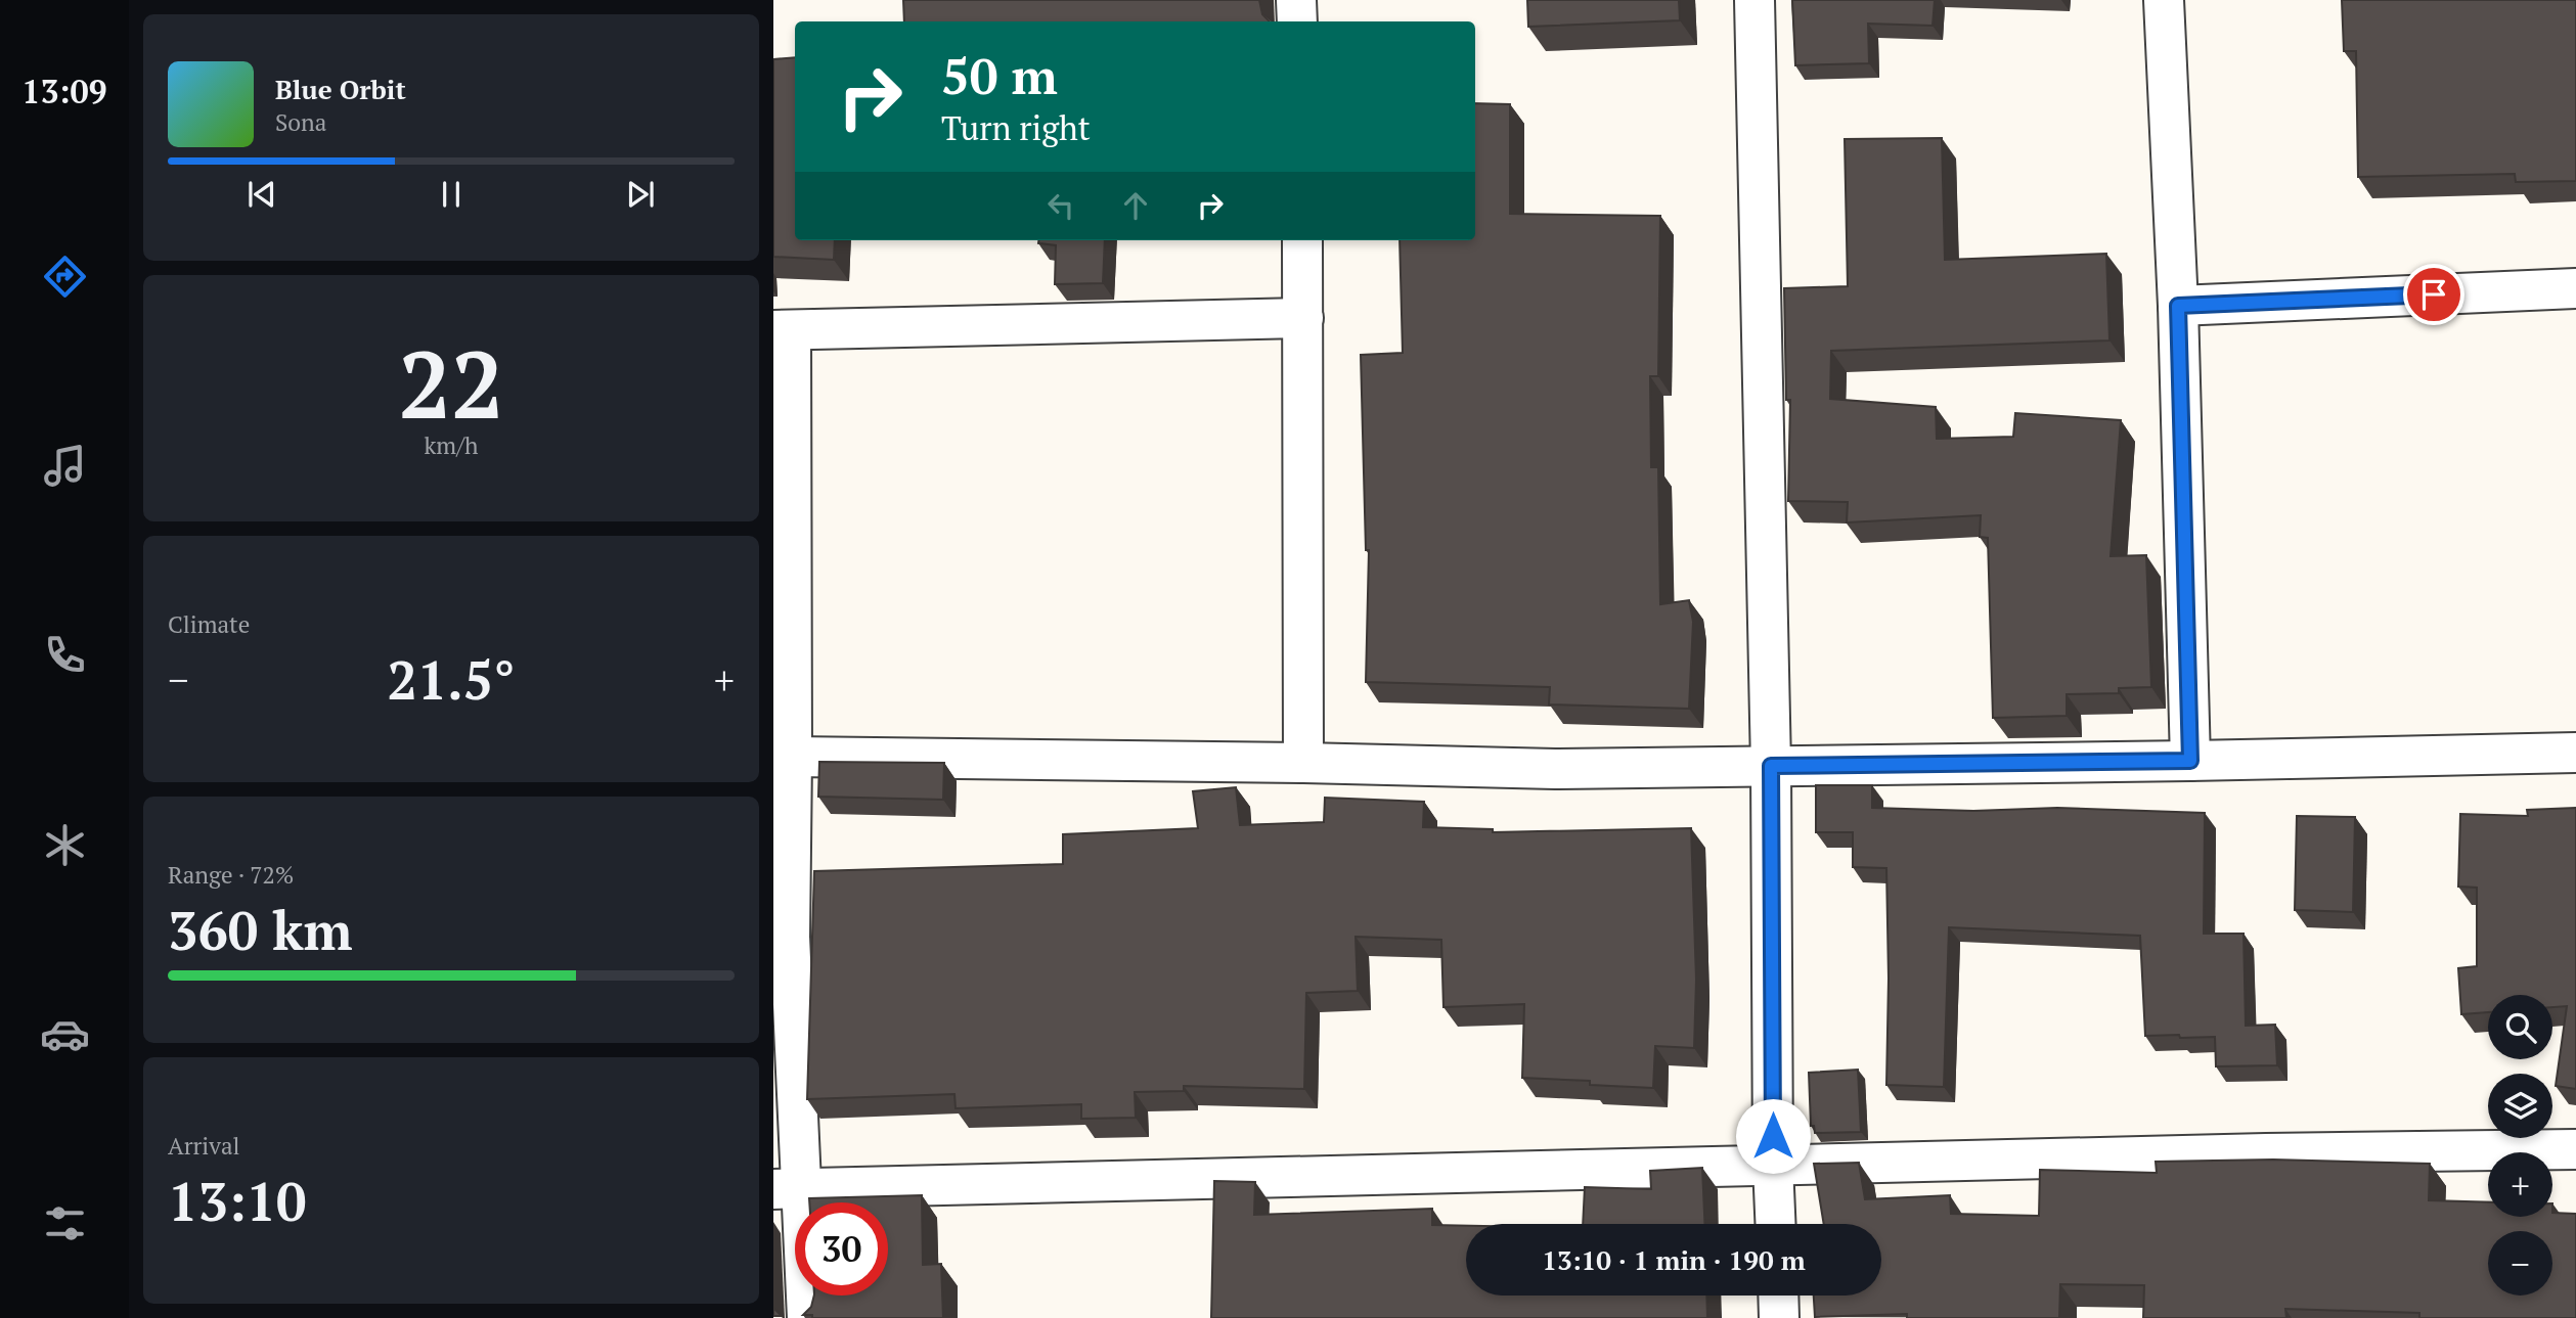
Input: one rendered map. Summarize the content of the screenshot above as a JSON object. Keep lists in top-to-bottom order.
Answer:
{
  "page": {
    "tabs": "13:09",
    "turn": ["50 m", "Turn right"],
    "song": ["Blue Orbit", "Sona"],
    "tile": [
      ["22", "km/h"],
      "Climate",
      ["Range · 72%", "360 km"],
      ["Arrival", "13:10"]
    ],
    "heat": ["−", "21.5°", "+"],
    "map_buttons": ["+", "−"],
    "limit": "30",
    "trip": "13:10 · 1 min · 190 m"
  }
}
